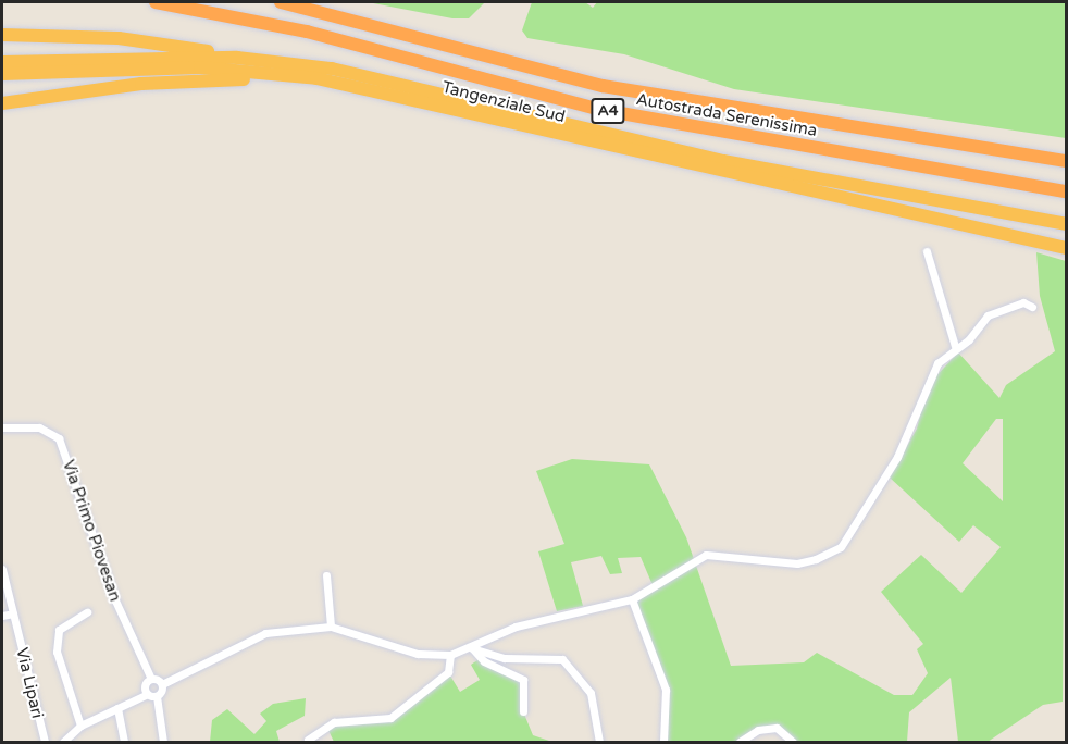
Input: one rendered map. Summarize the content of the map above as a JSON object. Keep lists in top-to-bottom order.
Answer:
{
  "streets": {
    "highway": ["Tangenziale Sud", "A4", "Autostrada Serenissima"],
    "street": ["Via Primo Piovesan", "Via Lipari"]
  }
}
